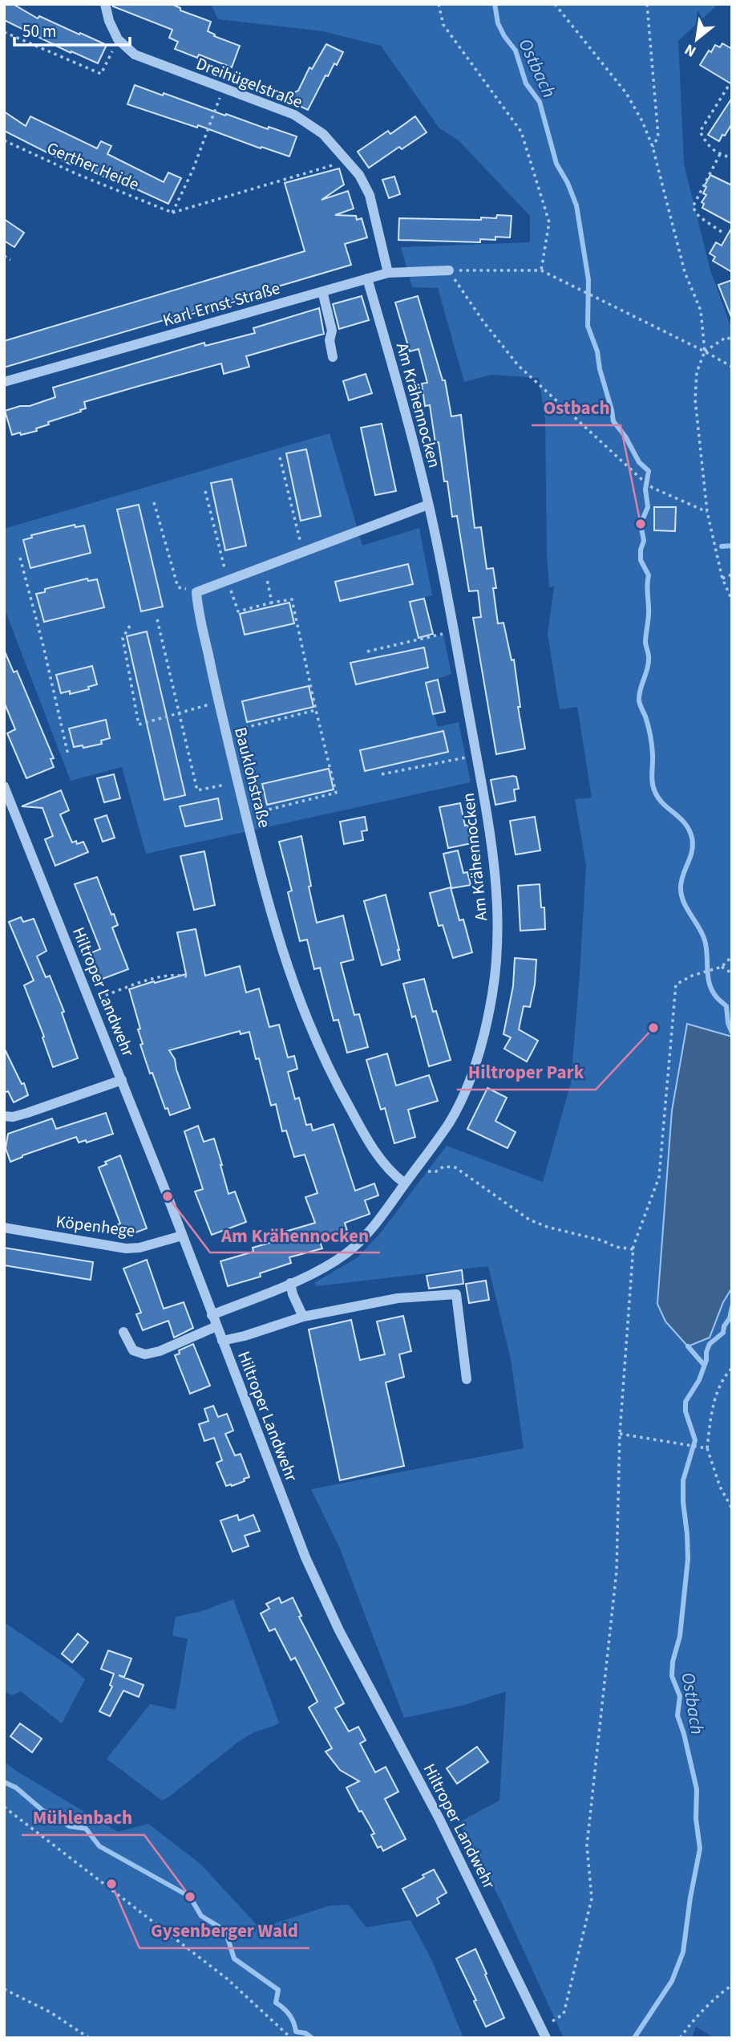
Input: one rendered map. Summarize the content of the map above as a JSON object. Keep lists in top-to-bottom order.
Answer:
{
  "streets": {
    "street": [
      "Dreihügelstraße",
      "Karl-Ernst-Straße",
      "Am Krähennocken",
      "Bauklohstraße",
      "Hiltroper Landwehr",
      "Köpenhege"
    ],
    "path": ["Gerther Heide"]
  },
  "crossings": [
    ["Dreihügelstraße", "Karl-Ernst-Straße"],
    ["Karl-Ernst-Straße", "Am Krähennocken"],
    ["Am Krähennocken", "Bauklohstraße"],
    ["Am Krähennocken", "Hiltroper Landwehr"],
    ["Hiltroper Landwehr", "Köpenhege"]
  ],
  "water": ["Ostbach"],
  "places": [
    "Ostbach",
    "Hiltroper Park",
    "Am Krähennocken",
    "Gysenberger Wald",
    "Mühlenbach"
  ],
  "scale_bar": "50 m",
  "north": "bottom left"
}
